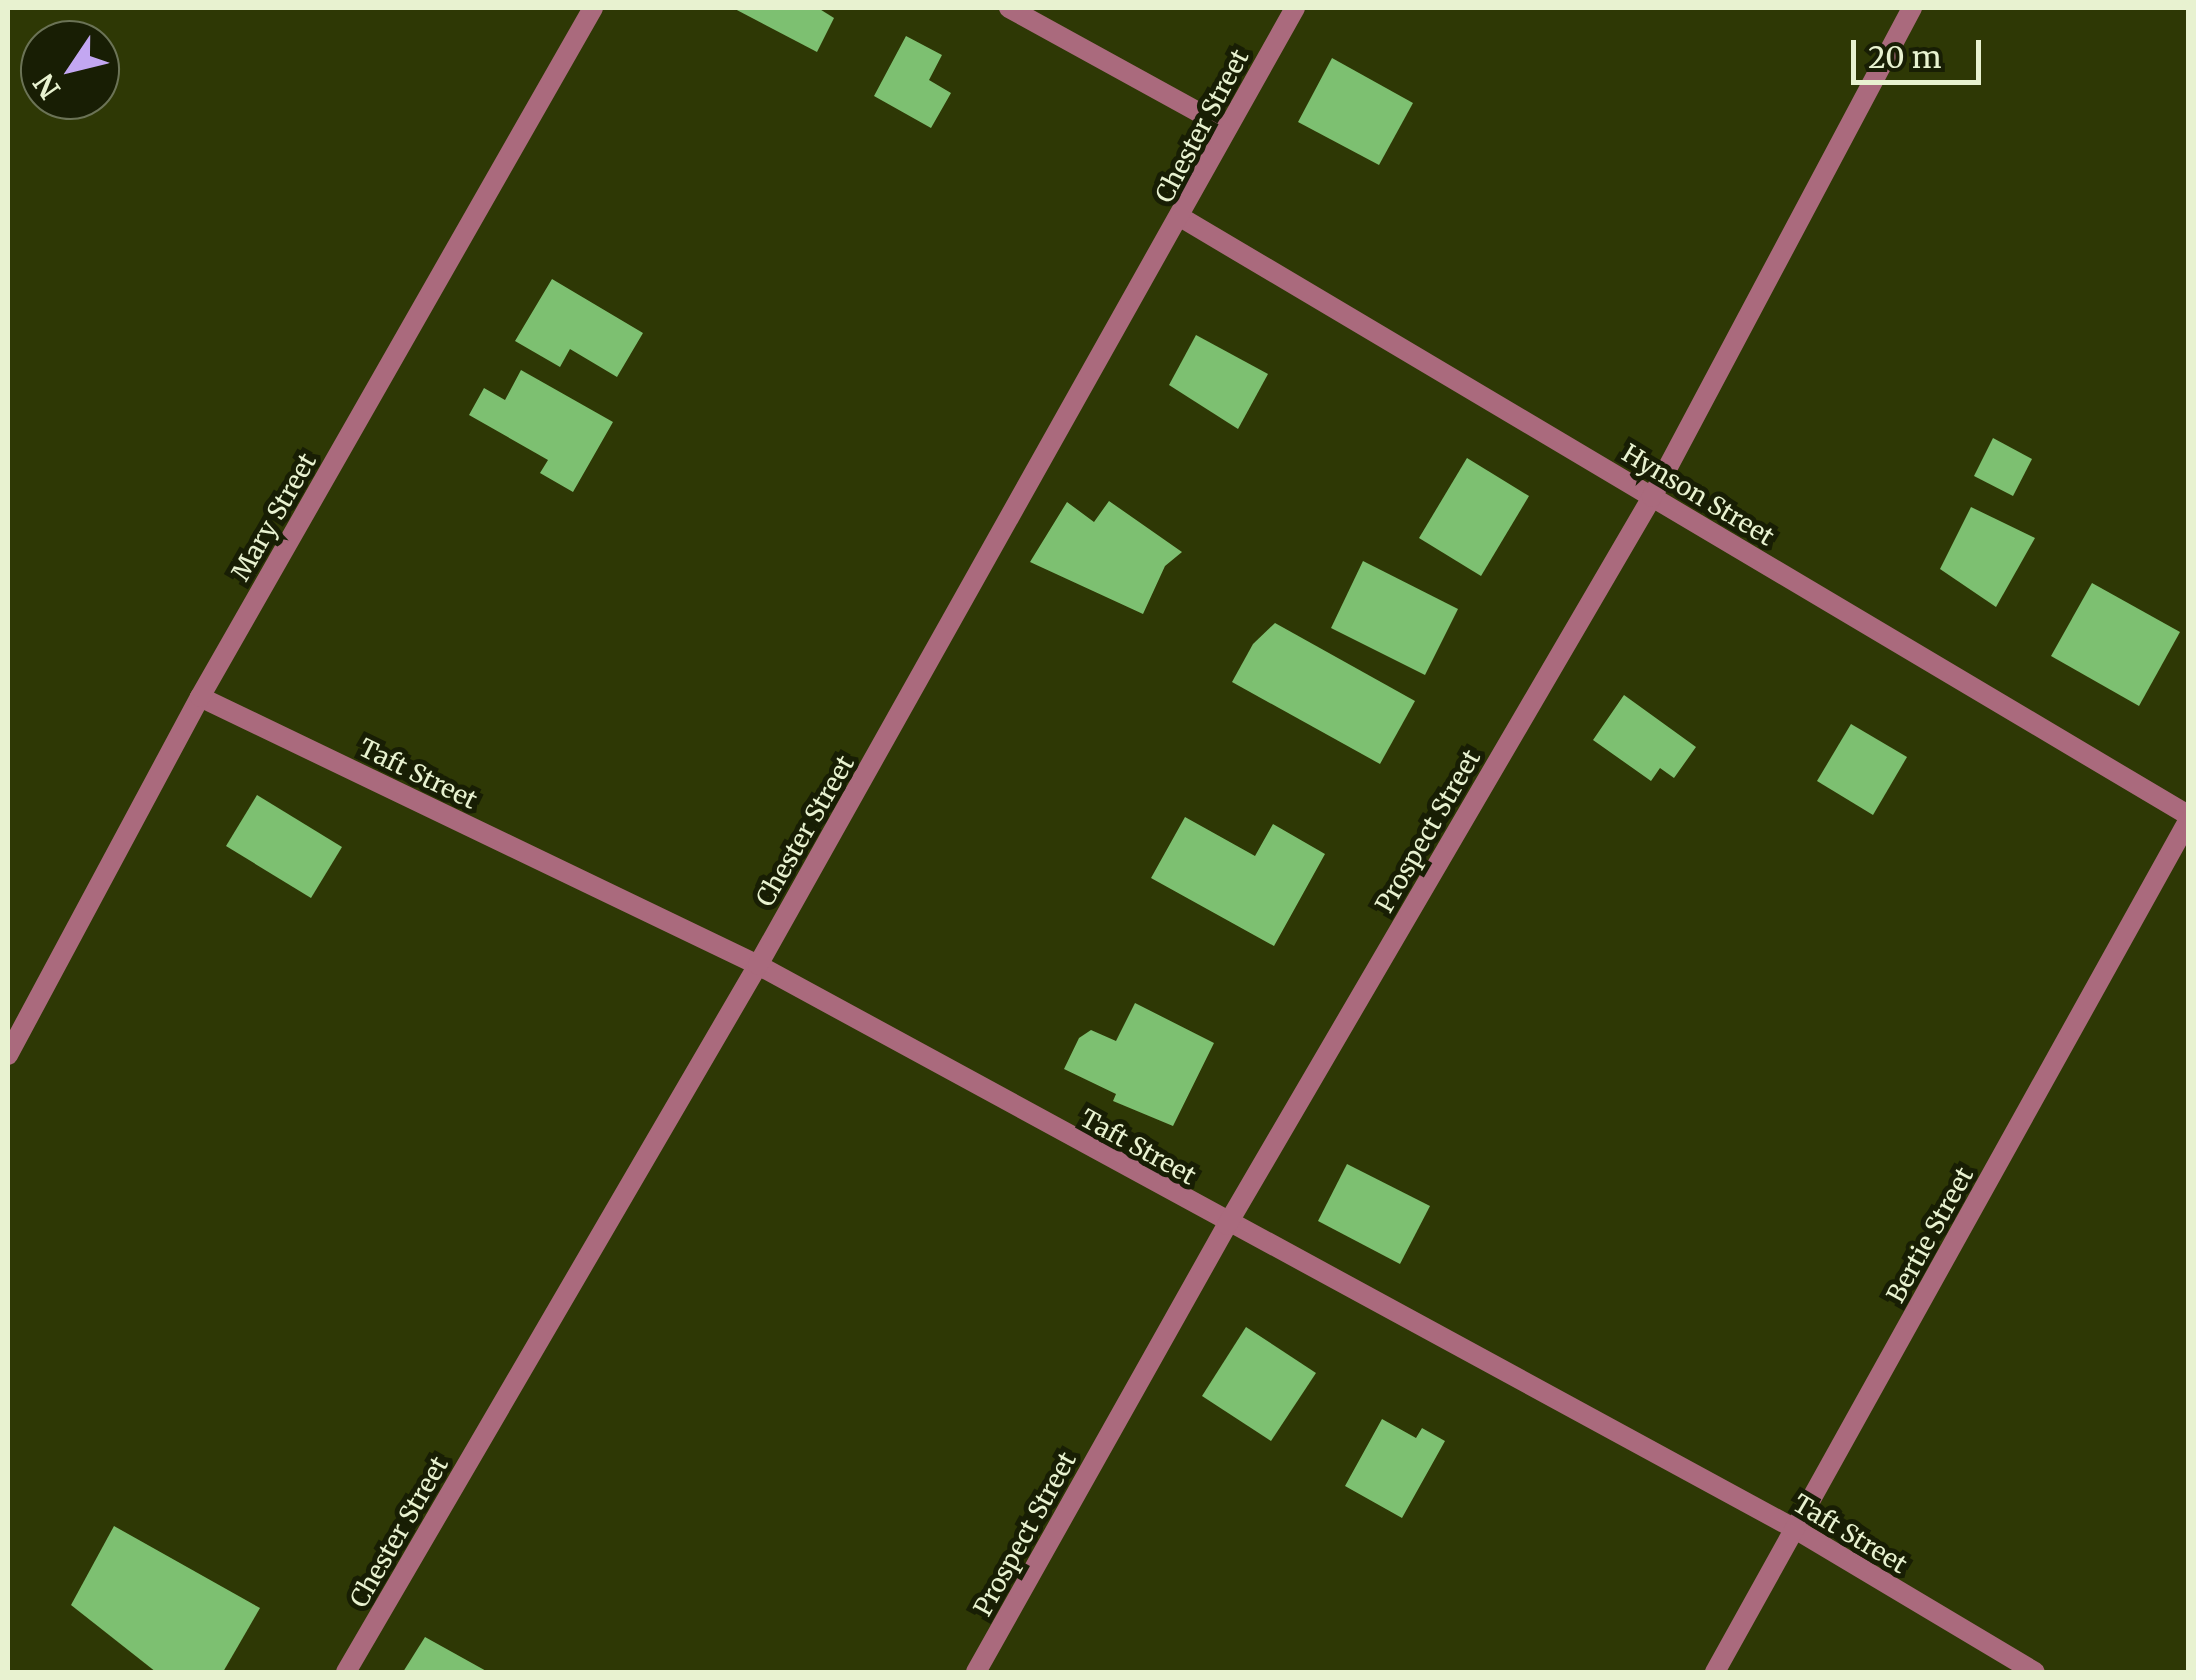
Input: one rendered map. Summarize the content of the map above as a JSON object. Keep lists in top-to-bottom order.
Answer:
{
  "streets": {
    "street": [
      "Chester Street",
      "Hynson Street",
      "Mary Street",
      "Taft Street",
      "Prospect Street",
      "Bertie Street"
    ]
  },
  "crossings": [
    ["Chester Street", "Hynson Street"],
    ["Chester Street", "Taft Street"],
    ["Hynson Street", "Prospect Street"],
    ["Hynson Street", "Bertie Street"],
    ["Mary Street", "Taft Street"],
    ["Taft Street", "Prospect Street"],
    ["Taft Street", "Bertie Street"]
  ],
  "scale_bar": "20 m",
  "north": "bottom left"
}
